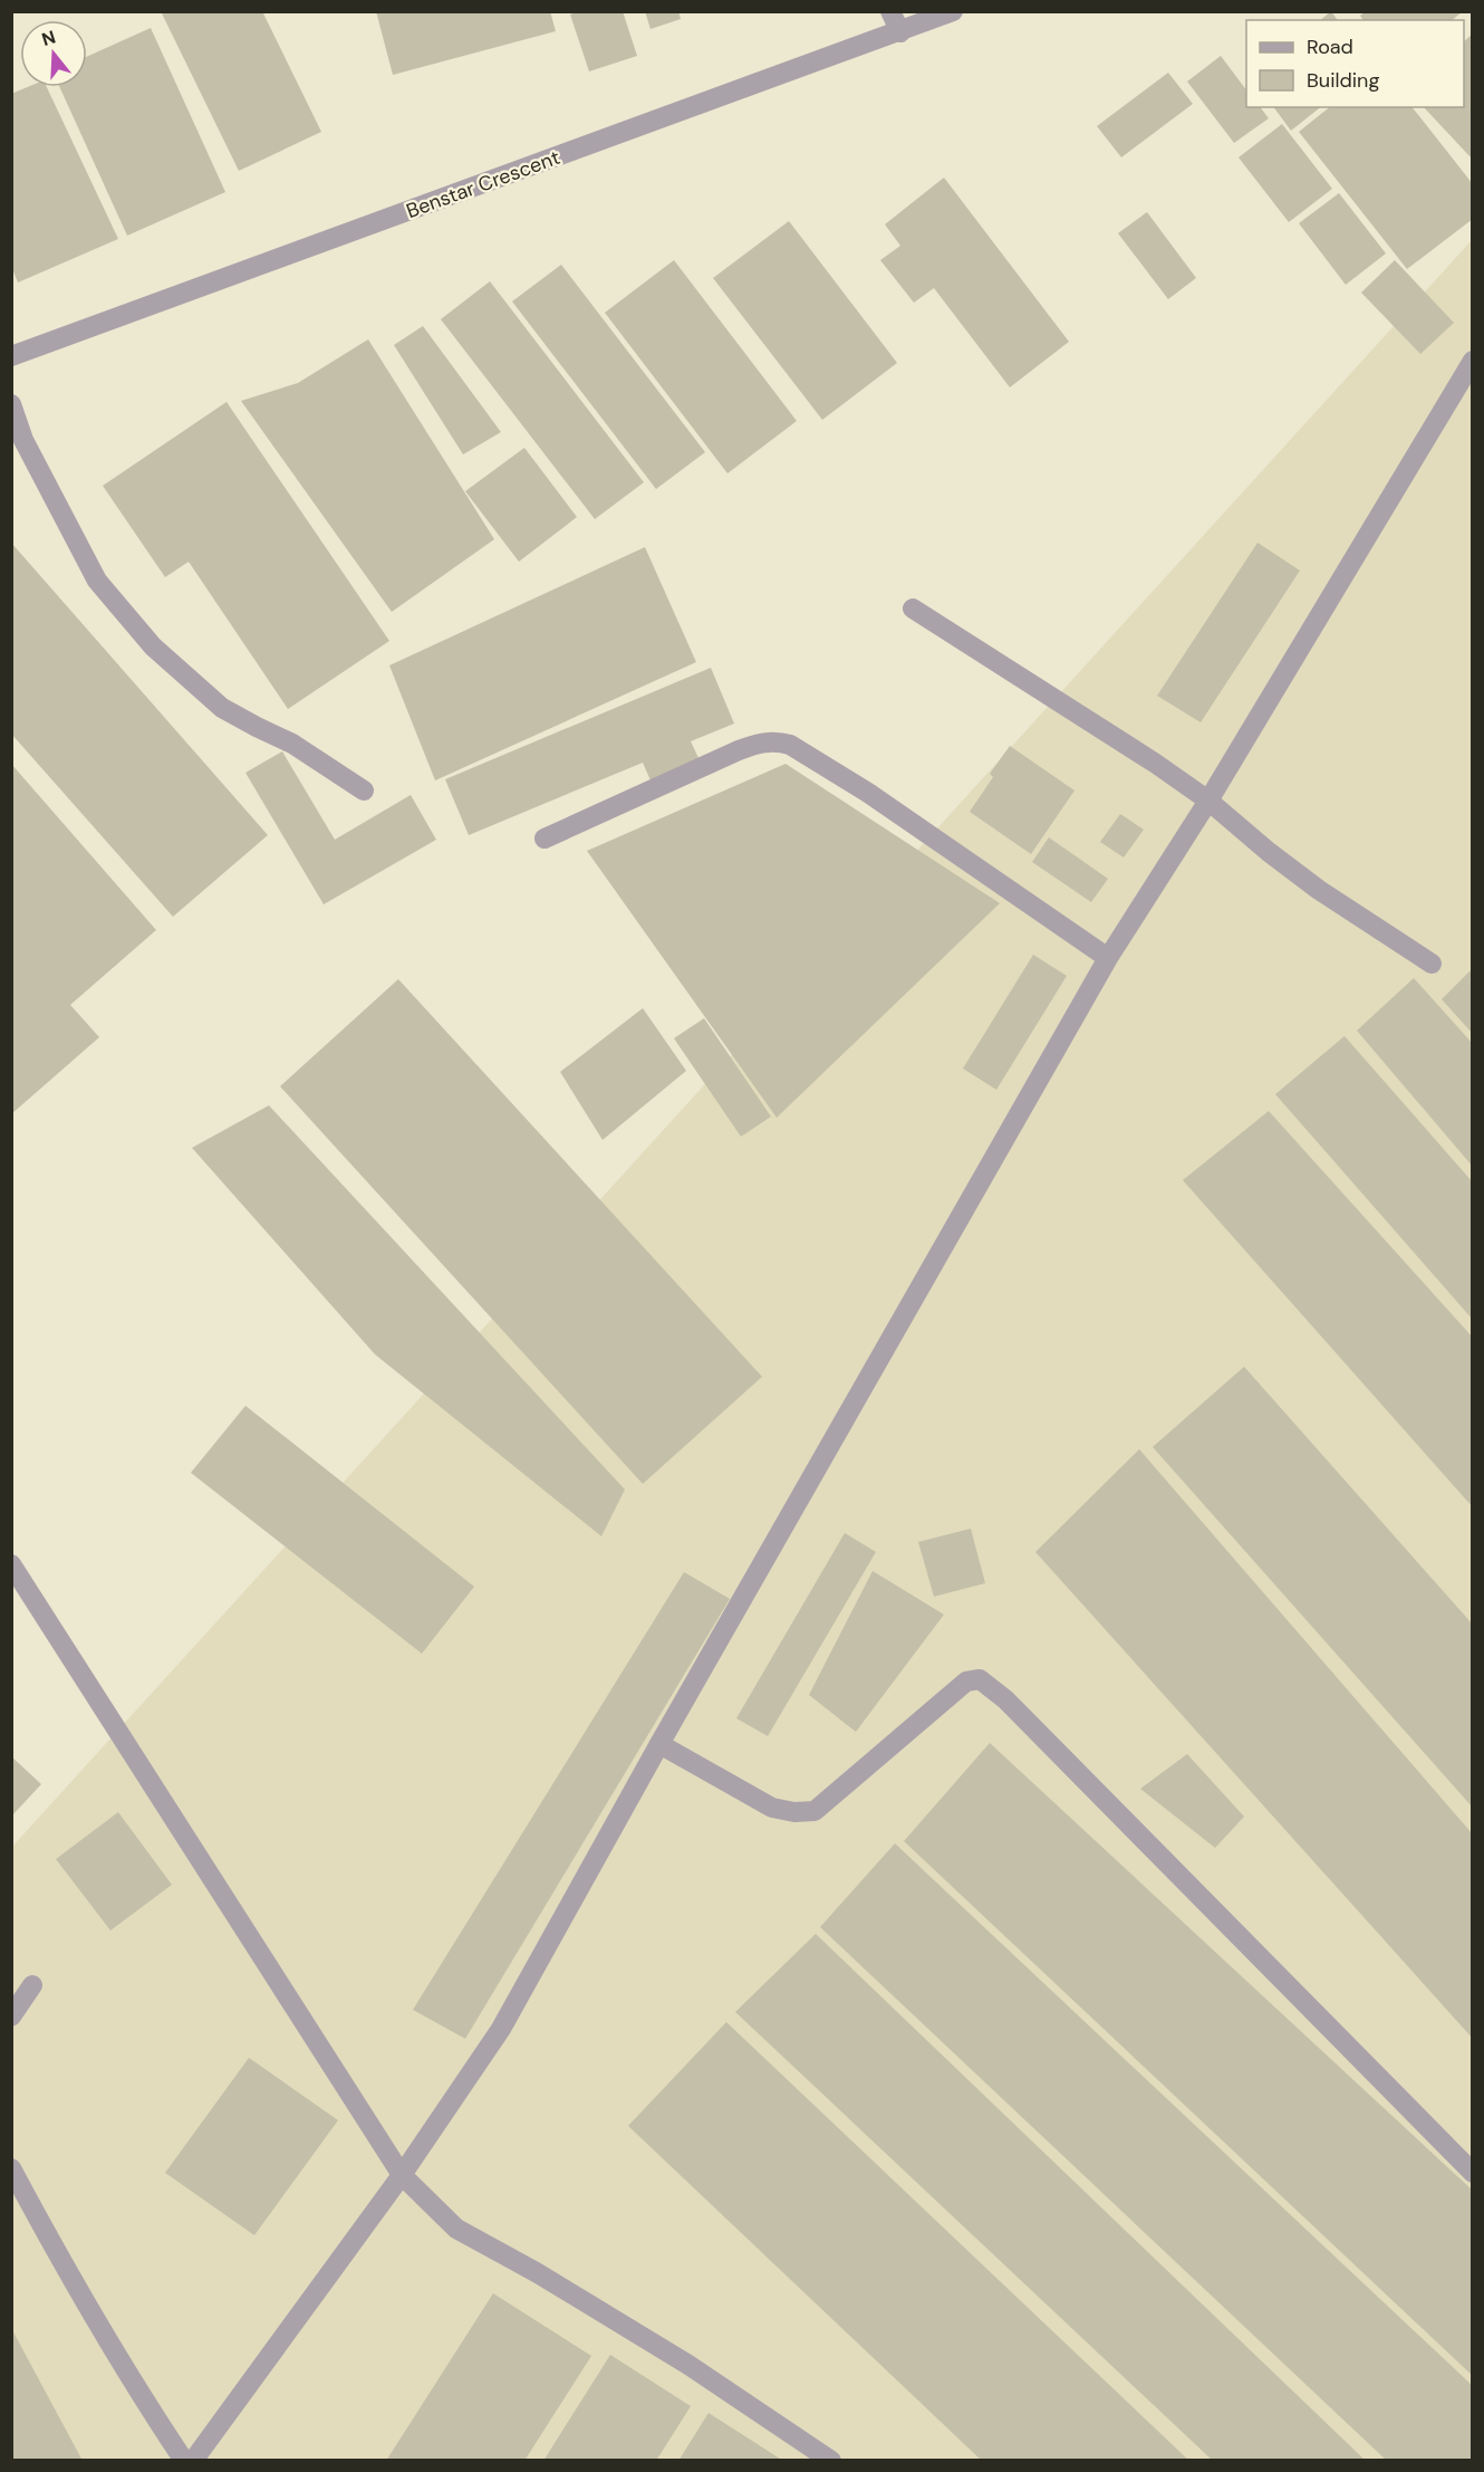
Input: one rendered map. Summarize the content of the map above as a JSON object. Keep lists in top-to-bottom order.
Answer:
{
  "streets": {
    "street": ["Benstar Crescent"]
  },
  "legend": ["Road", "Building"],
  "north": "top"
}
